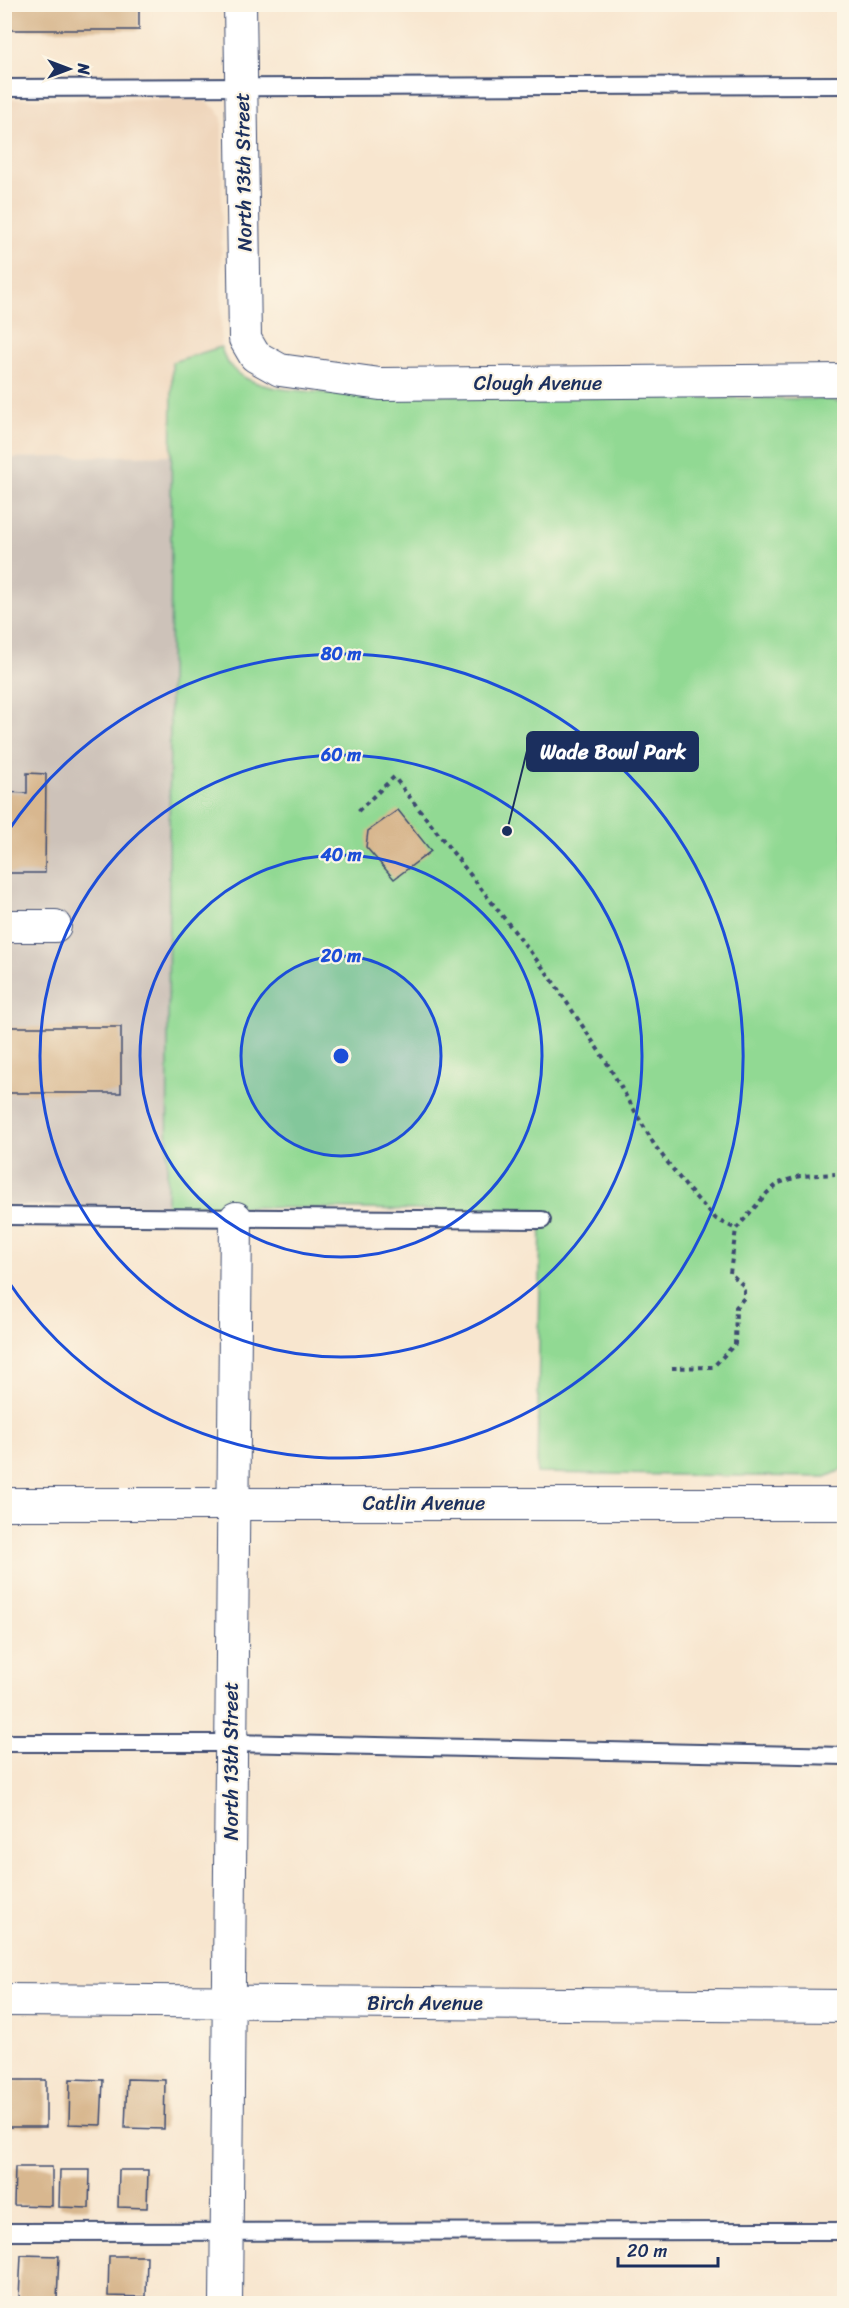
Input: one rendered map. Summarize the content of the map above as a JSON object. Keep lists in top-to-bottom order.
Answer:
{
  "streets": {
    "street": [
      "North 13th Street",
      "Clough Avenue",
      "Catlin Avenue",
      "Birch Avenue"
    ]
  },
  "crossings": [
    ["North 13th Street", "Clough Avenue"],
    ["North 13th Street", "Catlin Avenue"],
    ["North 13th Street", "Birch Avenue"]
  ],
  "places": ["Wade Bowl Park"],
  "scale_bar": "20 m",
  "north": "right",
  "rings": [
    "80 m",
    "60 m",
    "40 m",
    "20 m"
  ]
}
